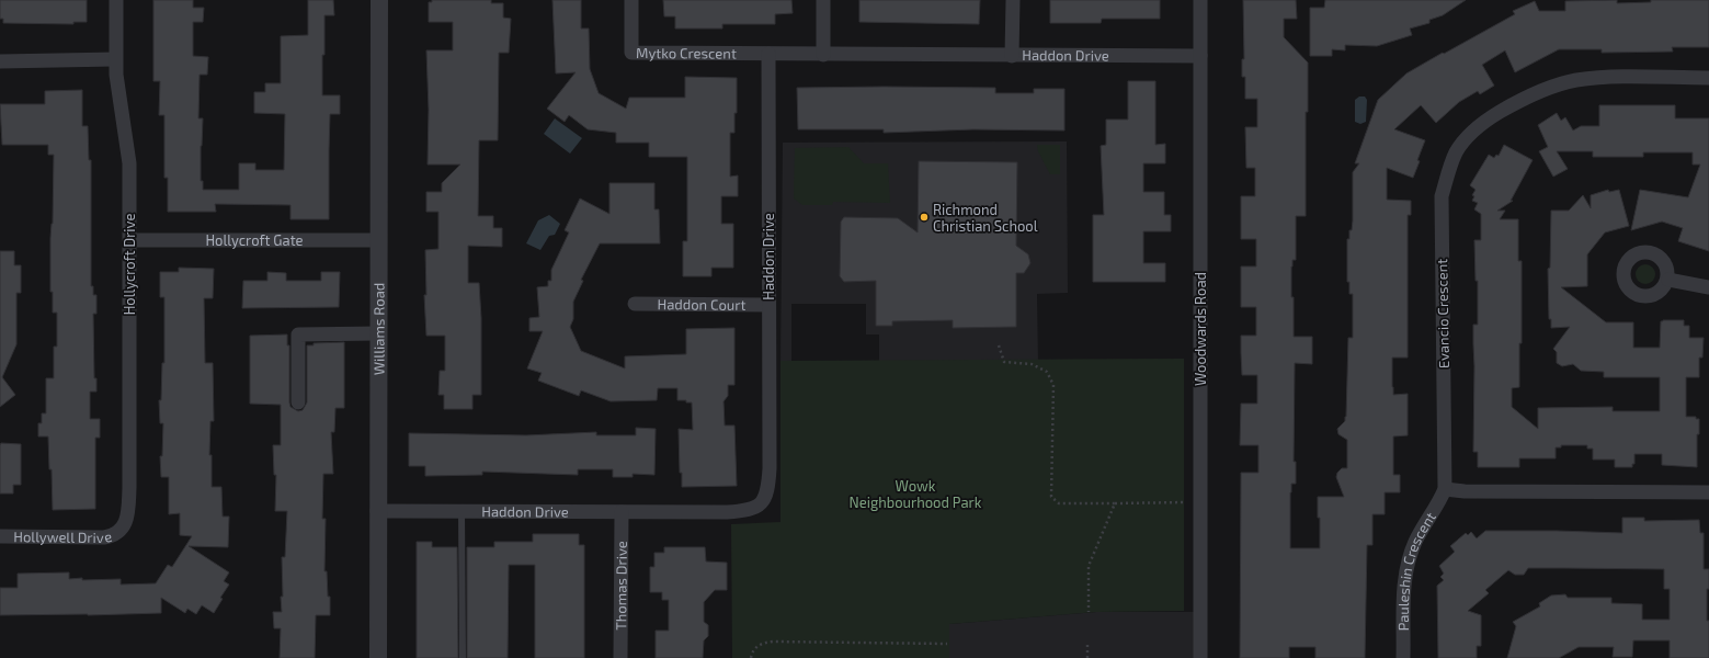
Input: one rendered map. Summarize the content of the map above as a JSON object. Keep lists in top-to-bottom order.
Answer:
{
  "streets": {
    "street": [
      "Mytko Crescent",
      "Haddon Drive",
      "Hollycroft Gate",
      "Hollycroft Drive",
      "Haddon Court",
      "Evancio Crescent",
      "Williams Road",
      "Woodwards Road",
      "Hollywell Drive",
      "Pauleshin Crescent",
      "Thomas Drive"
    ]
  },
  "crossings": [
    ["Mytko Crescent", "Haddon Drive"],
    ["Haddon Drive", "Haddon Court"],
    ["Haddon Drive", "Williams Road"],
    ["Haddon Drive", "Woodwards Road"],
    ["Haddon Drive", "Thomas Drive"],
    ["Hollycroft Gate", "Hollycroft Drive"],
    ["Hollycroft Gate", "Williams Road"],
    ["Hollycroft Drive", "Hollywell Drive"],
    ["Evancio Crescent", "Pauleshin Crescent"]
  ],
  "parks": ["Wowk Neighbourhood Park"],
  "places": ["Richmond Christian School"]
}
